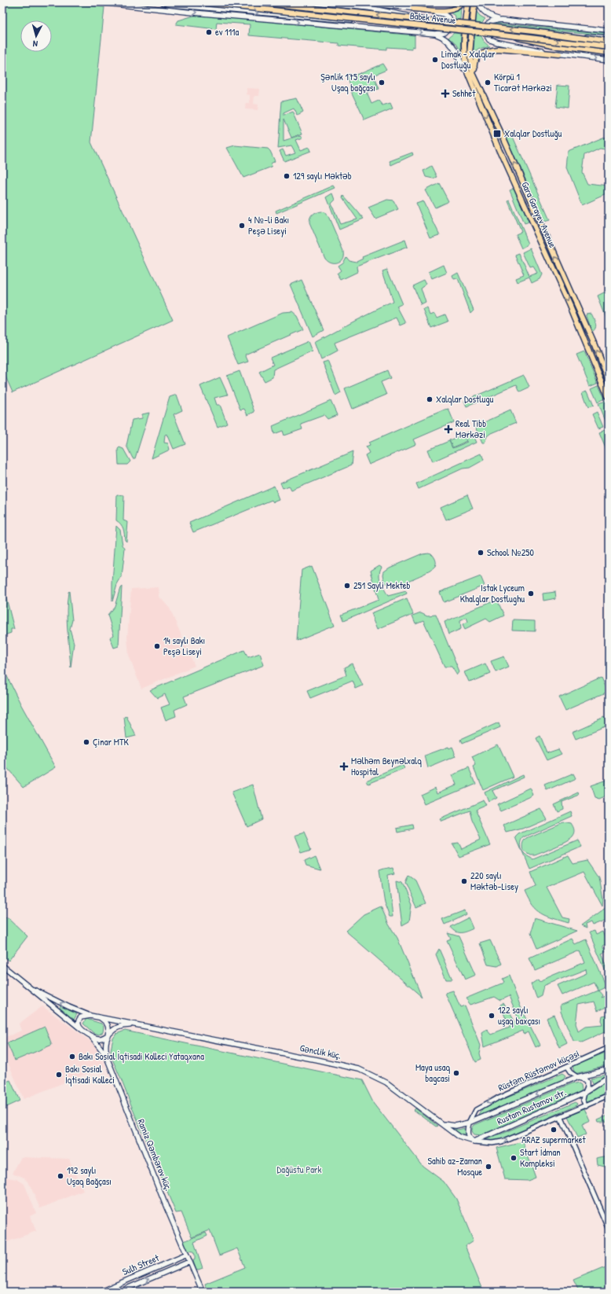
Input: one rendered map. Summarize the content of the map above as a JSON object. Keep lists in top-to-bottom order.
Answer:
{
  "streets": {
    "main road": [
      "Babek Avenue",
      "Gara Garayev Avenue",
      "Gənclik küç.",
      "Rustam Rustamov str.",
      "Ramiz Qəmbərov küç.",
      "Sulh Street"
    ],
    "street": ["Rüstəm Rüstəmov küçəsi"]
  },
  "crossings": [
    ["Gənclik küç.", "Rustam Rustamov str."],
    ["Rüstəm Rüstəmov küçəsi", "Rustam Rustamov str."],
    ["Ramiz Qəmbərov küç.", "Sulh Street"]
  ],
  "one_way": ["Rüstəm Rüstəmov küçəsi"],
  "parks": ["Dağüstu Park"],
  "places": {
    "other": [
      "ev 111a",
      "Limak - Xalqlar Dostluğu",
      "Şənlik 175 saylı Uşaq bağçası",
      "Körpü 1 Ticarət Mərkəzi",
      "129 saylı Məktəb",
      "4 №-li Bakı Peşə Liseyi",
      "Xalqlar Dostlugu",
      "School №250",
      "251 Sayli Mekteb",
      "Istak Lyceum Khalglar Dostlughu",
      "14 saylı Bakı Peşə Liseyi",
      "Çinar MTK",
      "220 saylı Məktəb-Lisey",
      "122 saylı uşaq baxçası",
      "Bakı Sosial İqtisadi Kolleci Yataqxana",
      "Maya usaq bagcasi",
      "Bakı Sosial İqtisadi Kolleci",
      "ARAZ supermarket",
      "Start İdman Kompleksi",
      "Sahib az-Zaman Mosque",
      "192 saylı Uşaq Bağçası"
    ],
    "health": ["Sehhet", "Real Tibb Mərkəzi", "Məlhəm Beynəlxalq Hospital"],
    "transit": ["Xalqlar Dostluğu"]
  },
  "north": "bottom"
}
